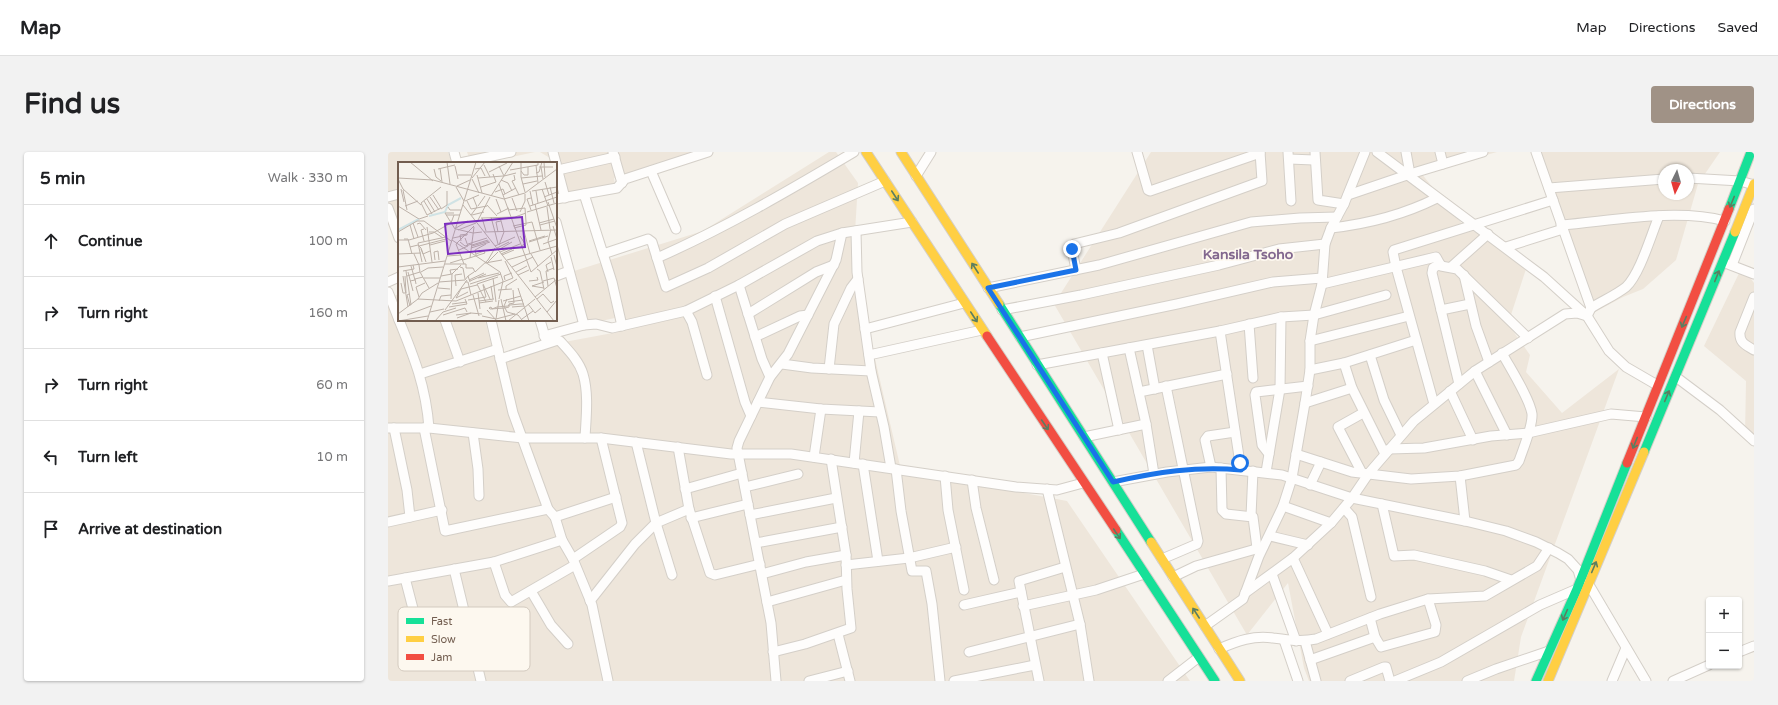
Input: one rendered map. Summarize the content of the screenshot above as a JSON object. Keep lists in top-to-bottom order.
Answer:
{
  "districts": ["Kansila Tsoho"],
  "legend": ["Fast", "Slow", "Jam"],
  "north": "bottom",
  "page": {
    "header": "Map",
    "nav": ["Map", "Directions", "Saved"],
    "buttons": "Directions",
    "title": "Find us",
    "heading": ["5 min", "Walk · 330 m"],
    "list": [
      ["Continue", "100 m"],
      ["Turn right", "160 m"],
      ["Turn right", "60 m"],
      ["Turn left", "10 m"],
      "Arrive at destination"
    ],
    "map_buttons": ["+", "−"]
  }
}
